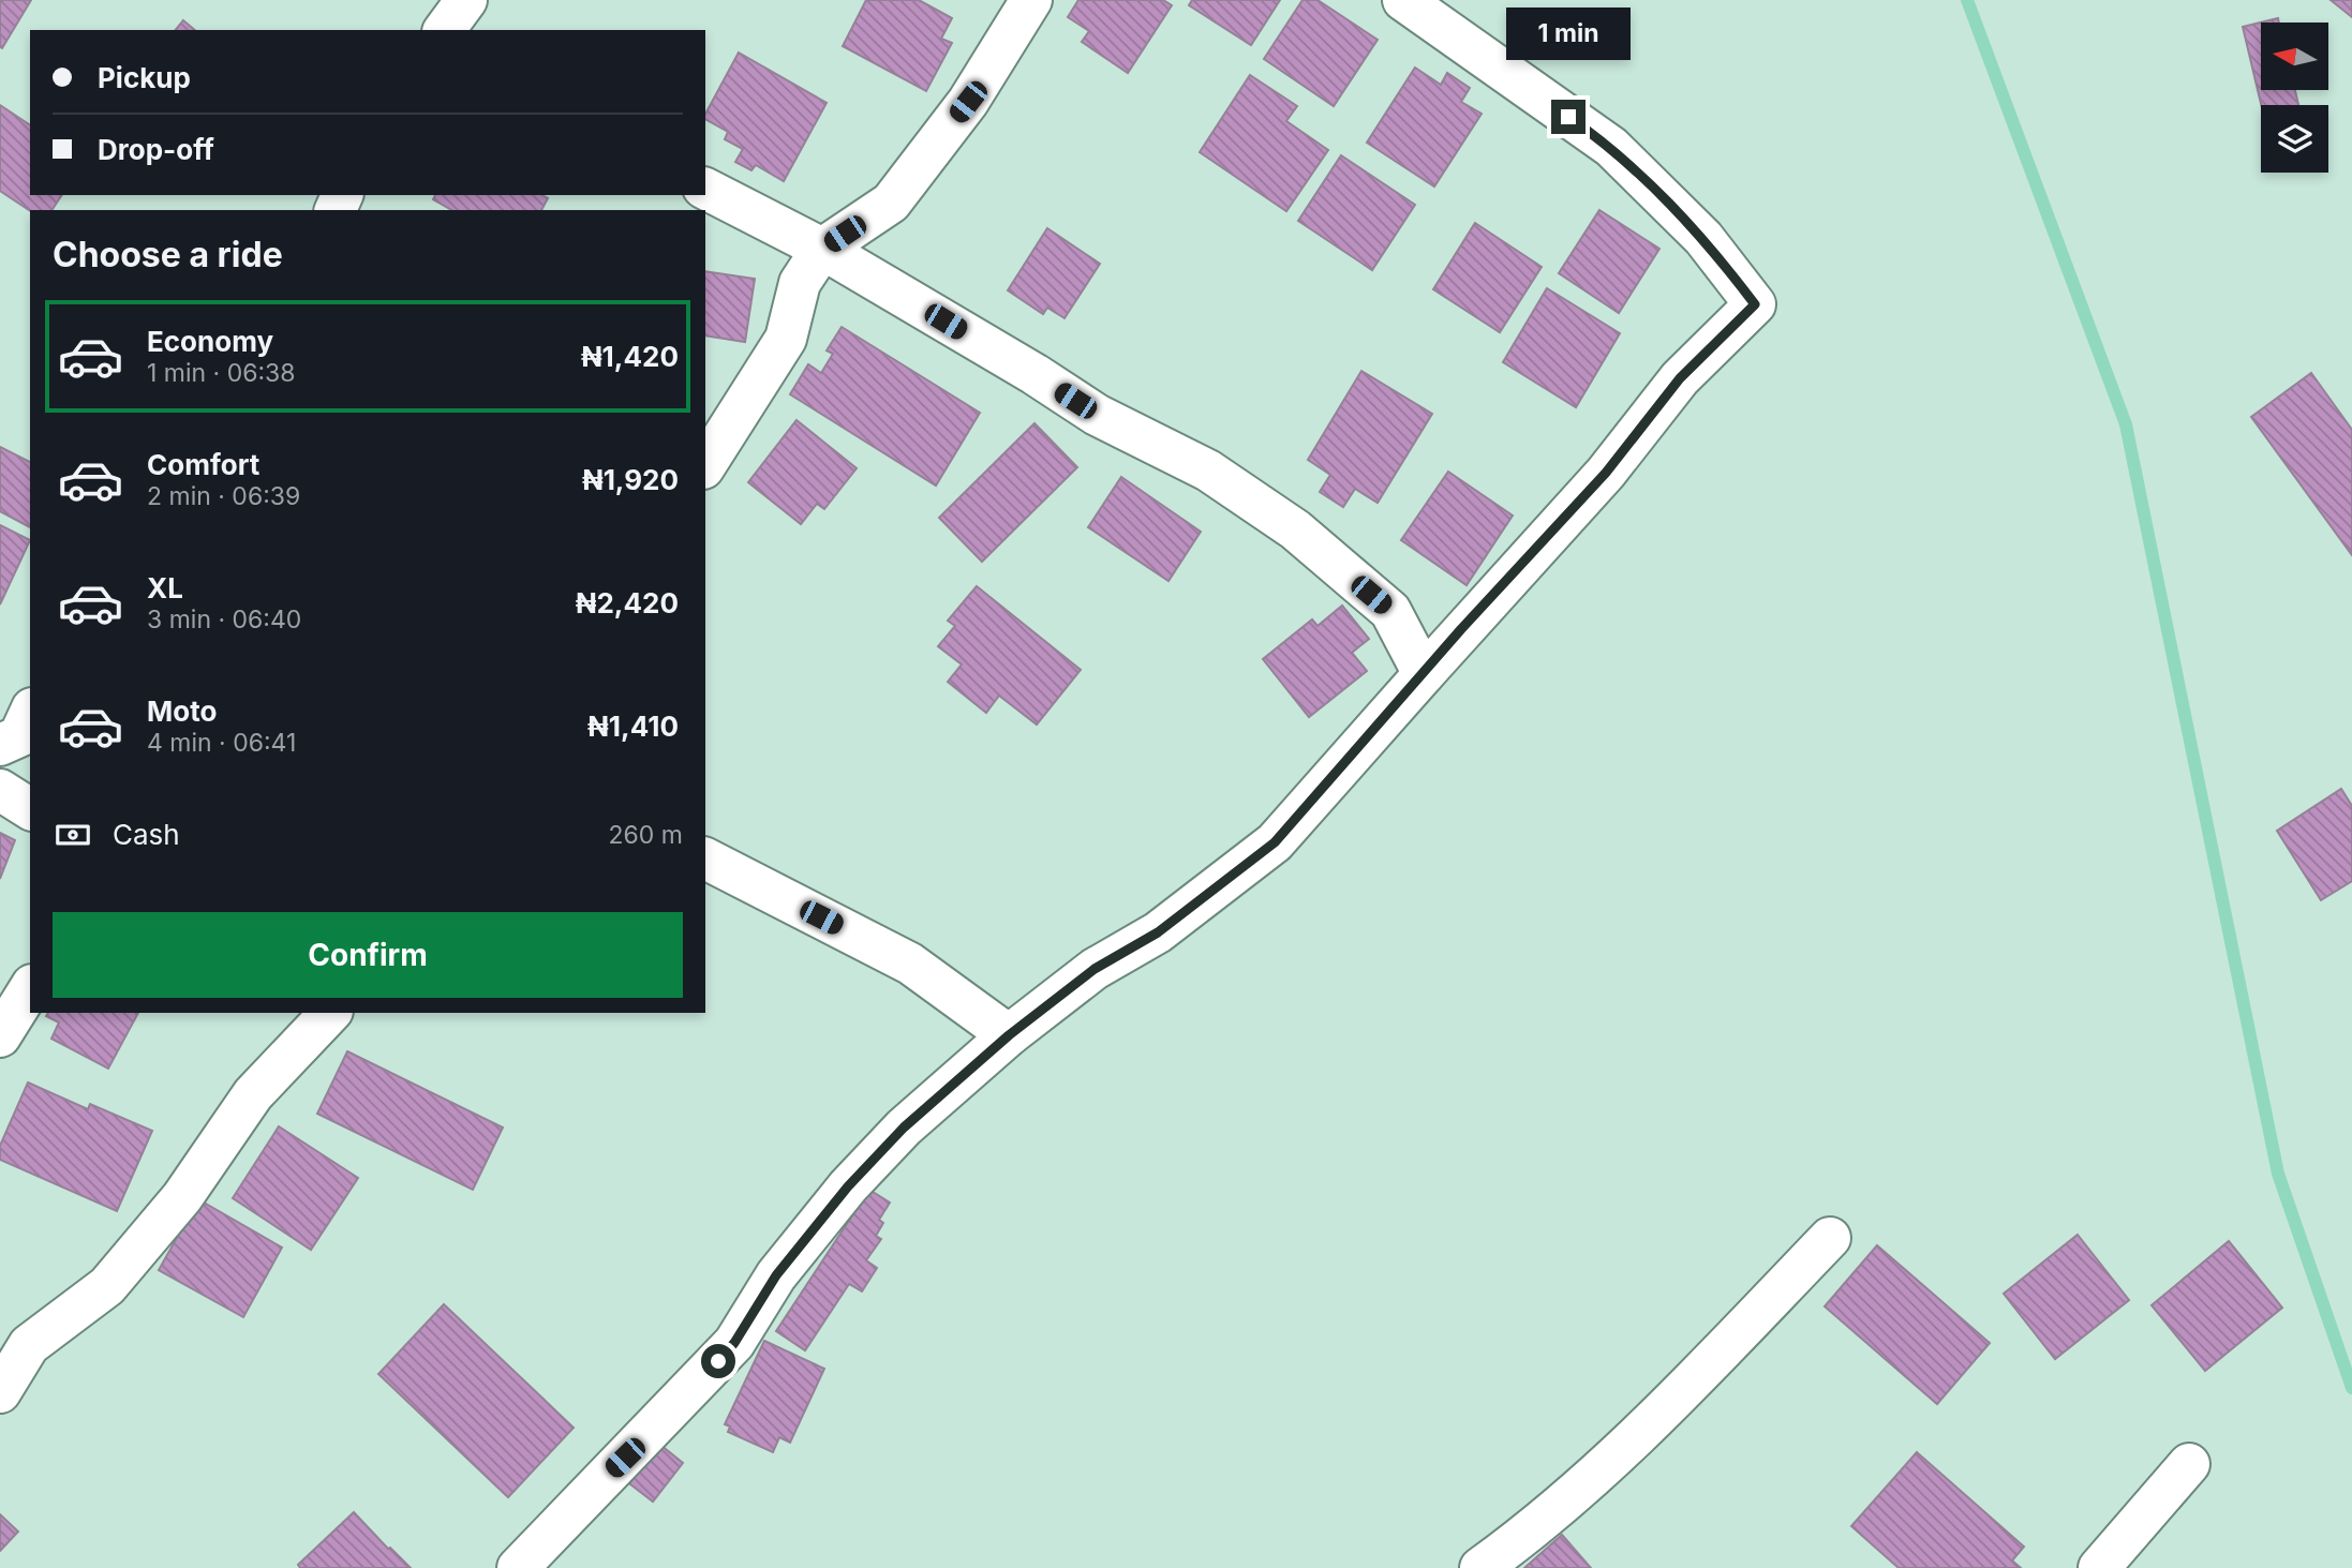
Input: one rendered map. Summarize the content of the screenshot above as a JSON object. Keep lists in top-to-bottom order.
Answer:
{
  "north": "left",
  "page": {
    "bubble": "1 min",
    "banner": ["Pickup", "Drop-off"],
    "heading": "Choose a ride",
    "list": [
      {
        "name": "Economy",
        "note": "1 min · 06:38",
        "value": "₦1,420"
      },
      {
        "name": "Comfort",
        "note": "2 min · 06:39",
        "value": "₦1,920"
      },
      {
        "name": "XL",
        "note": "3 min · 06:40",
        "value": "₦2,420"
      },
      {
        "name": "Moto",
        "note": "4 min · 06:41",
        "value": "₦1,410"
      }
    ],
    "pay": ["Cash", "260 m"],
    "buttons": "Confirm"
  }
}
